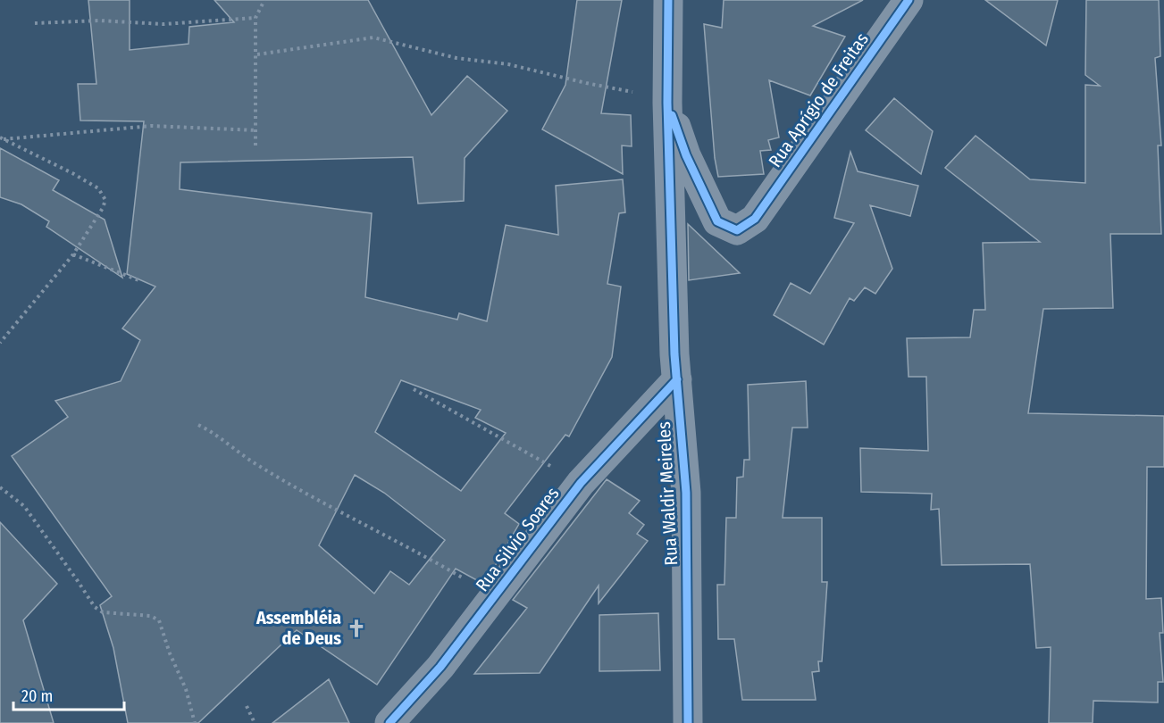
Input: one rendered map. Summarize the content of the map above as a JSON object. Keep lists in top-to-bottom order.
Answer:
{
  "streets": {
    "street": ["Rua Aprígio de Freitas", "Rua Waldir Meireles", "Rua Silvio Soares"]
  },
  "crossings": [
    ["Rua Aprígio de Freitas", "Rua Waldir Meireles"],
    ["Rua Waldir Meireles", "Rua Silvio Soares"]
  ],
  "places": {
    "church": ["Assembléia de Deus"]
  },
  "scale_bar": "20 m"
}
